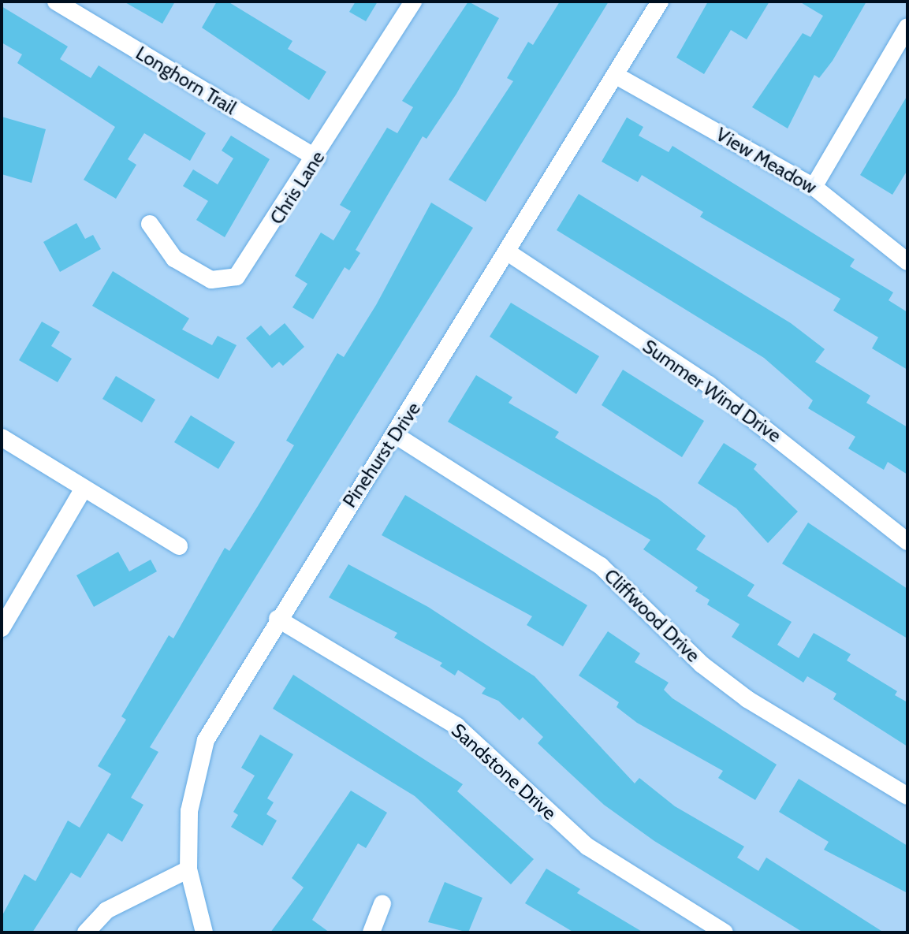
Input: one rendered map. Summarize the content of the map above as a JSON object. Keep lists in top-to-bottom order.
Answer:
{
  "streets": {
    "street": [
      "Longhorn Trail",
      "View Meadow",
      "Chris Lane",
      "Summer Wind Drive",
      "Pinehurst Drive",
      "Cliffwood Drive",
      "Sandstone Drive"
    ]
  },
  "crossings": [
    ["Longhorn Trail", "Chris Lane"],
    ["View Meadow", "Pinehurst Drive"],
    ["Summer Wind Drive", "Pinehurst Drive"],
    ["Pinehurst Drive", "Cliffwood Drive"],
    ["Pinehurst Drive", "Sandstone Drive"]
  ]
}
